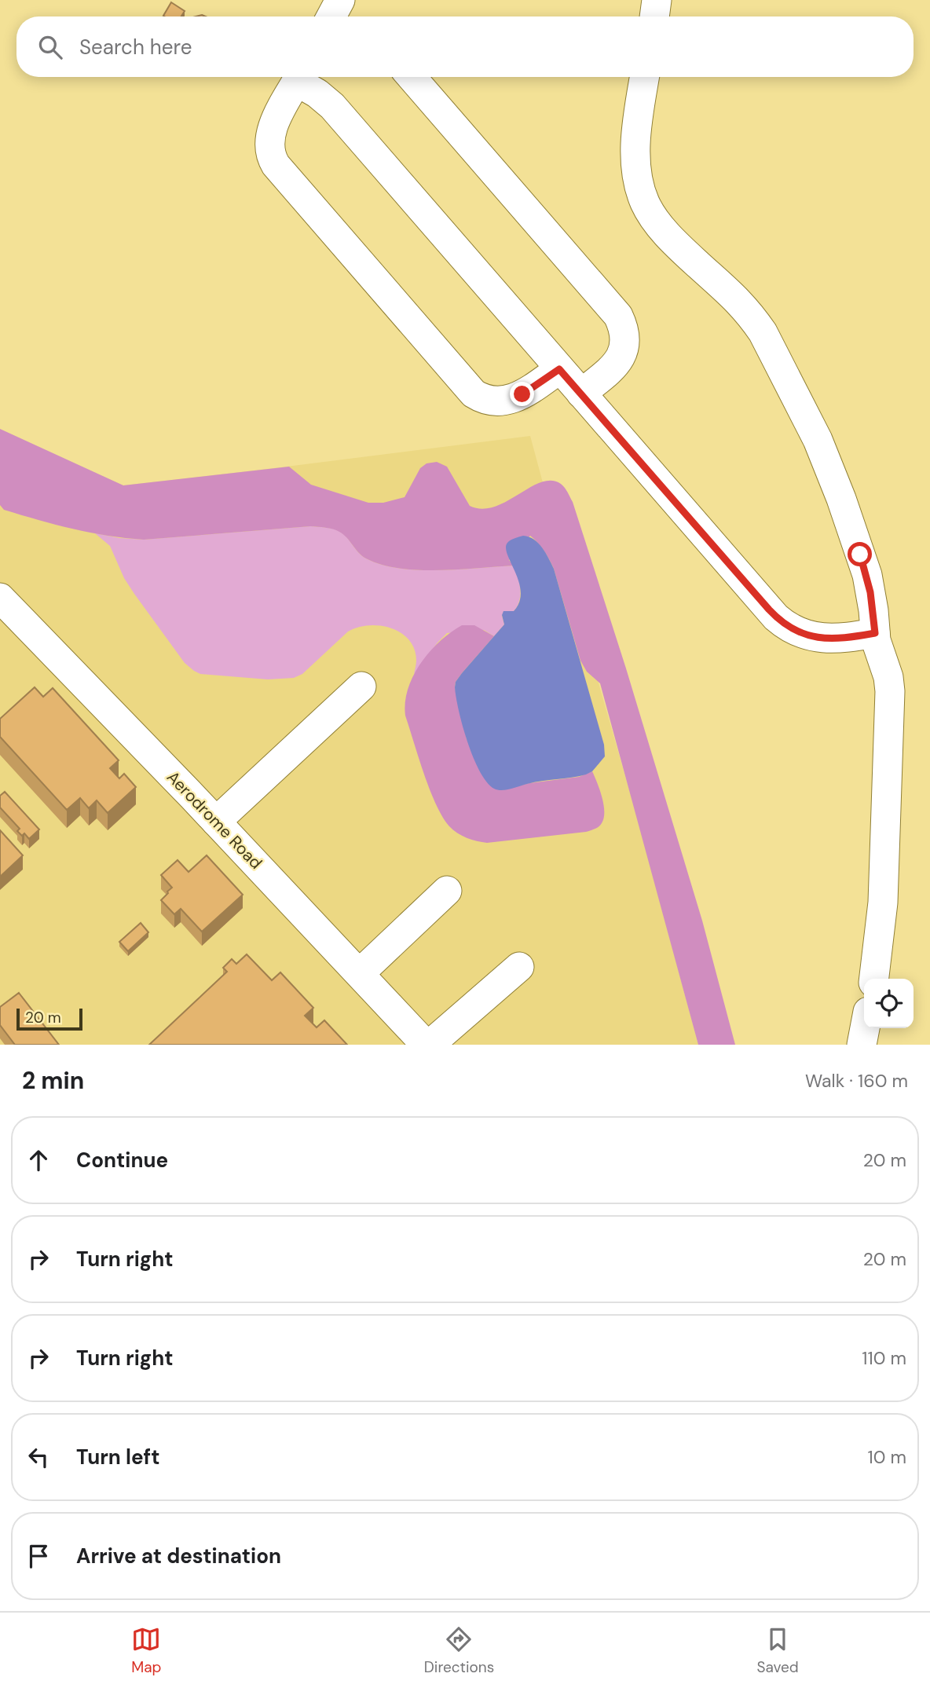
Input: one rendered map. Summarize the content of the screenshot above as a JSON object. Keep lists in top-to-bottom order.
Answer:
{
  "streets": {
    "lane": ["Aerodrome Road"]
  },
  "scale_bar": "20 m",
  "page": {
    "search": "Search here",
    "scale": "20 m",
    "heading": ["2 min", "Walk · 160 m"],
    "list": [
      ["Continue", "20 m"],
      ["Turn right", "20 m"],
      ["Turn right", "110 m"],
      ["Turn left", "10 m"],
      "Arrive at destination"
    ],
    "nav": ["Map", "Directions", "Saved"]
  }
}
